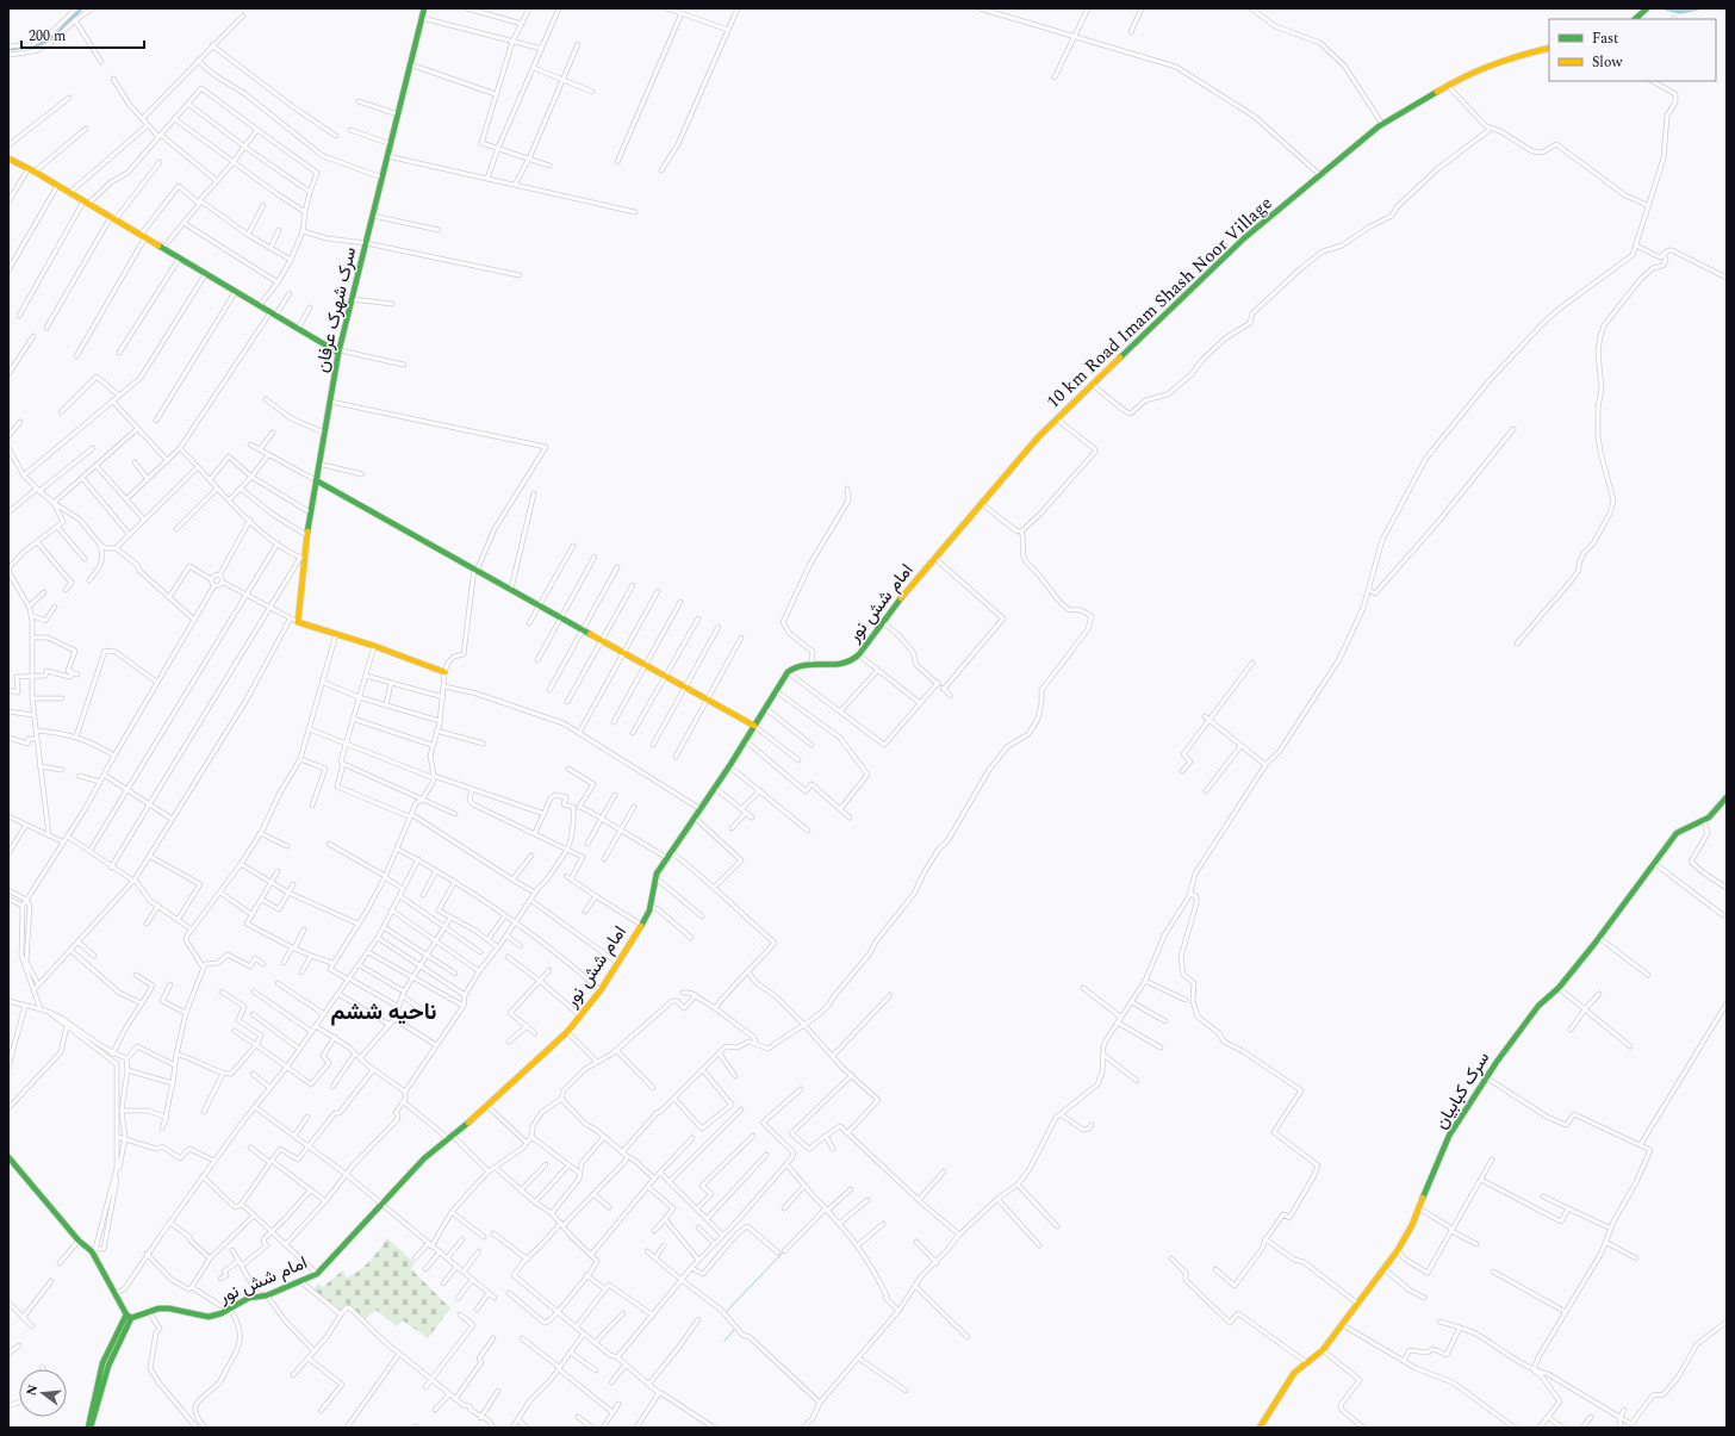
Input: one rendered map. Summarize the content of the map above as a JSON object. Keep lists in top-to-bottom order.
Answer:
{
  "streets": {
    "street": [
      "10 km Road Imam Shash Noor Village",
      "سرک شهرک عرفان",
      "امام شش نور",
      "سرک کبابیان"
    ]
  },
  "crossings": [
    ["10 km Road Imam Shash Noor Village", "امام شش نور"]
  ],
  "districts": ["ناحیه ششم"],
  "legend": ["Fast", "Slow"],
  "scale_bar": "200 m",
  "north": "left"
}
